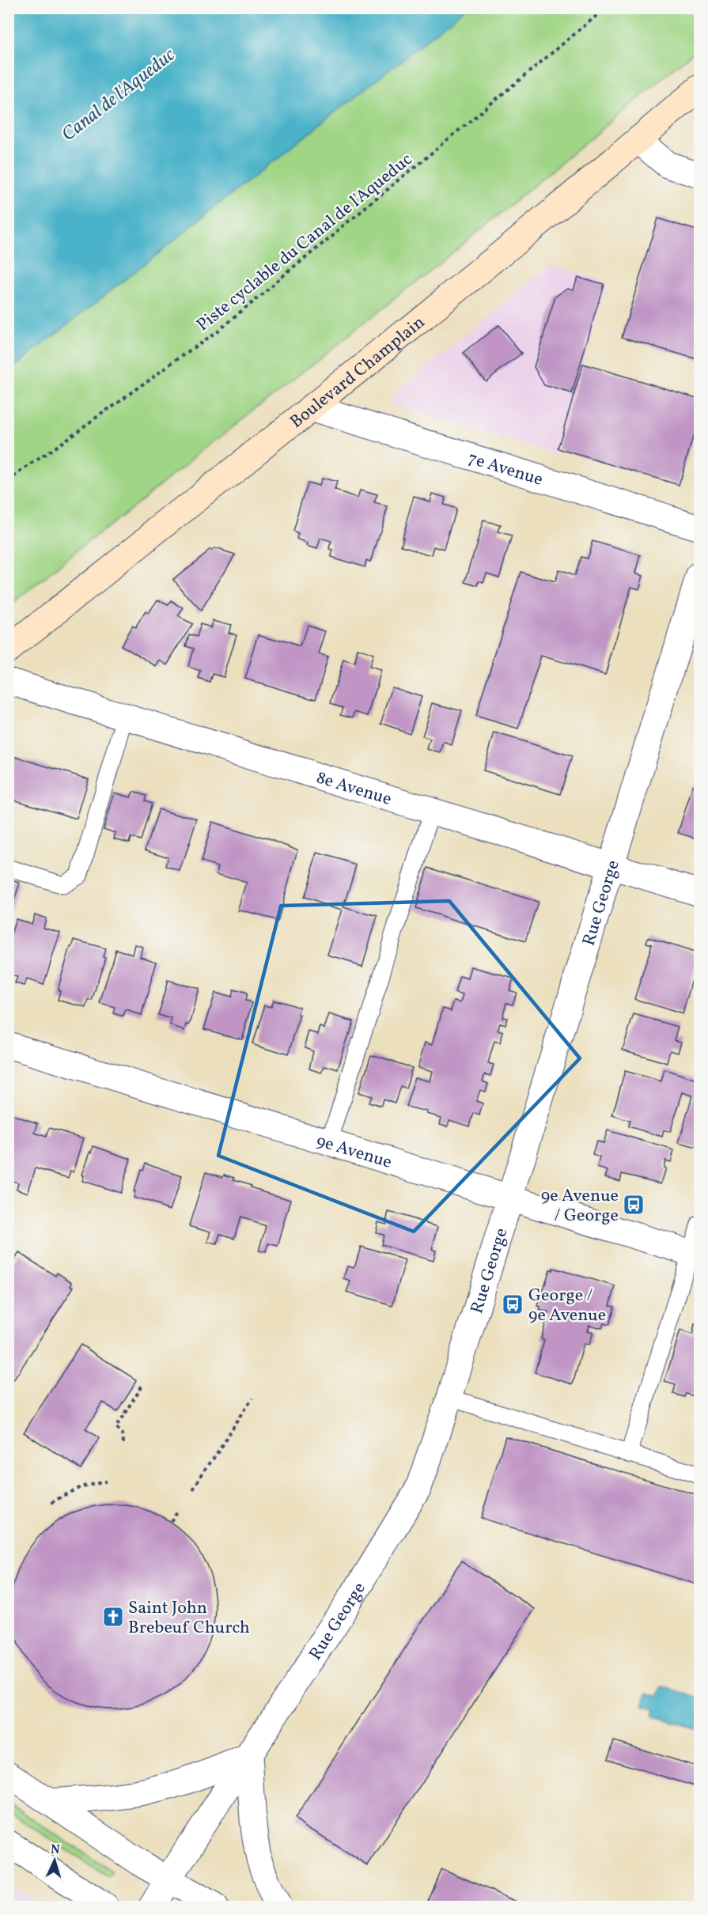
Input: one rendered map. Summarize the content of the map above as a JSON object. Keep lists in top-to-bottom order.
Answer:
{
  "streets": {
    "main road": ["Boulevard Champlain"],
    "street": [
      "7e Avenue",
      "8e Avenue",
      "Rue George",
      "9e Avenue"
    ],
    "path": ["Piste cyclable du Canal de l'Aqueduc"]
  },
  "crossings": [
    ["Boulevard Champlain", "7e Avenue"],
    ["8e Avenue", "Rue George"],
    ["Rue George", "9e Avenue"]
  ],
  "water": ["Canal de l'Aqueduc"],
  "places": {
    "bus stop": ["9e Avenue / George", "George / 9e Avenue"],
    "church": ["Saint John Brebeuf Church"]
  },
  "north": "top"
}
